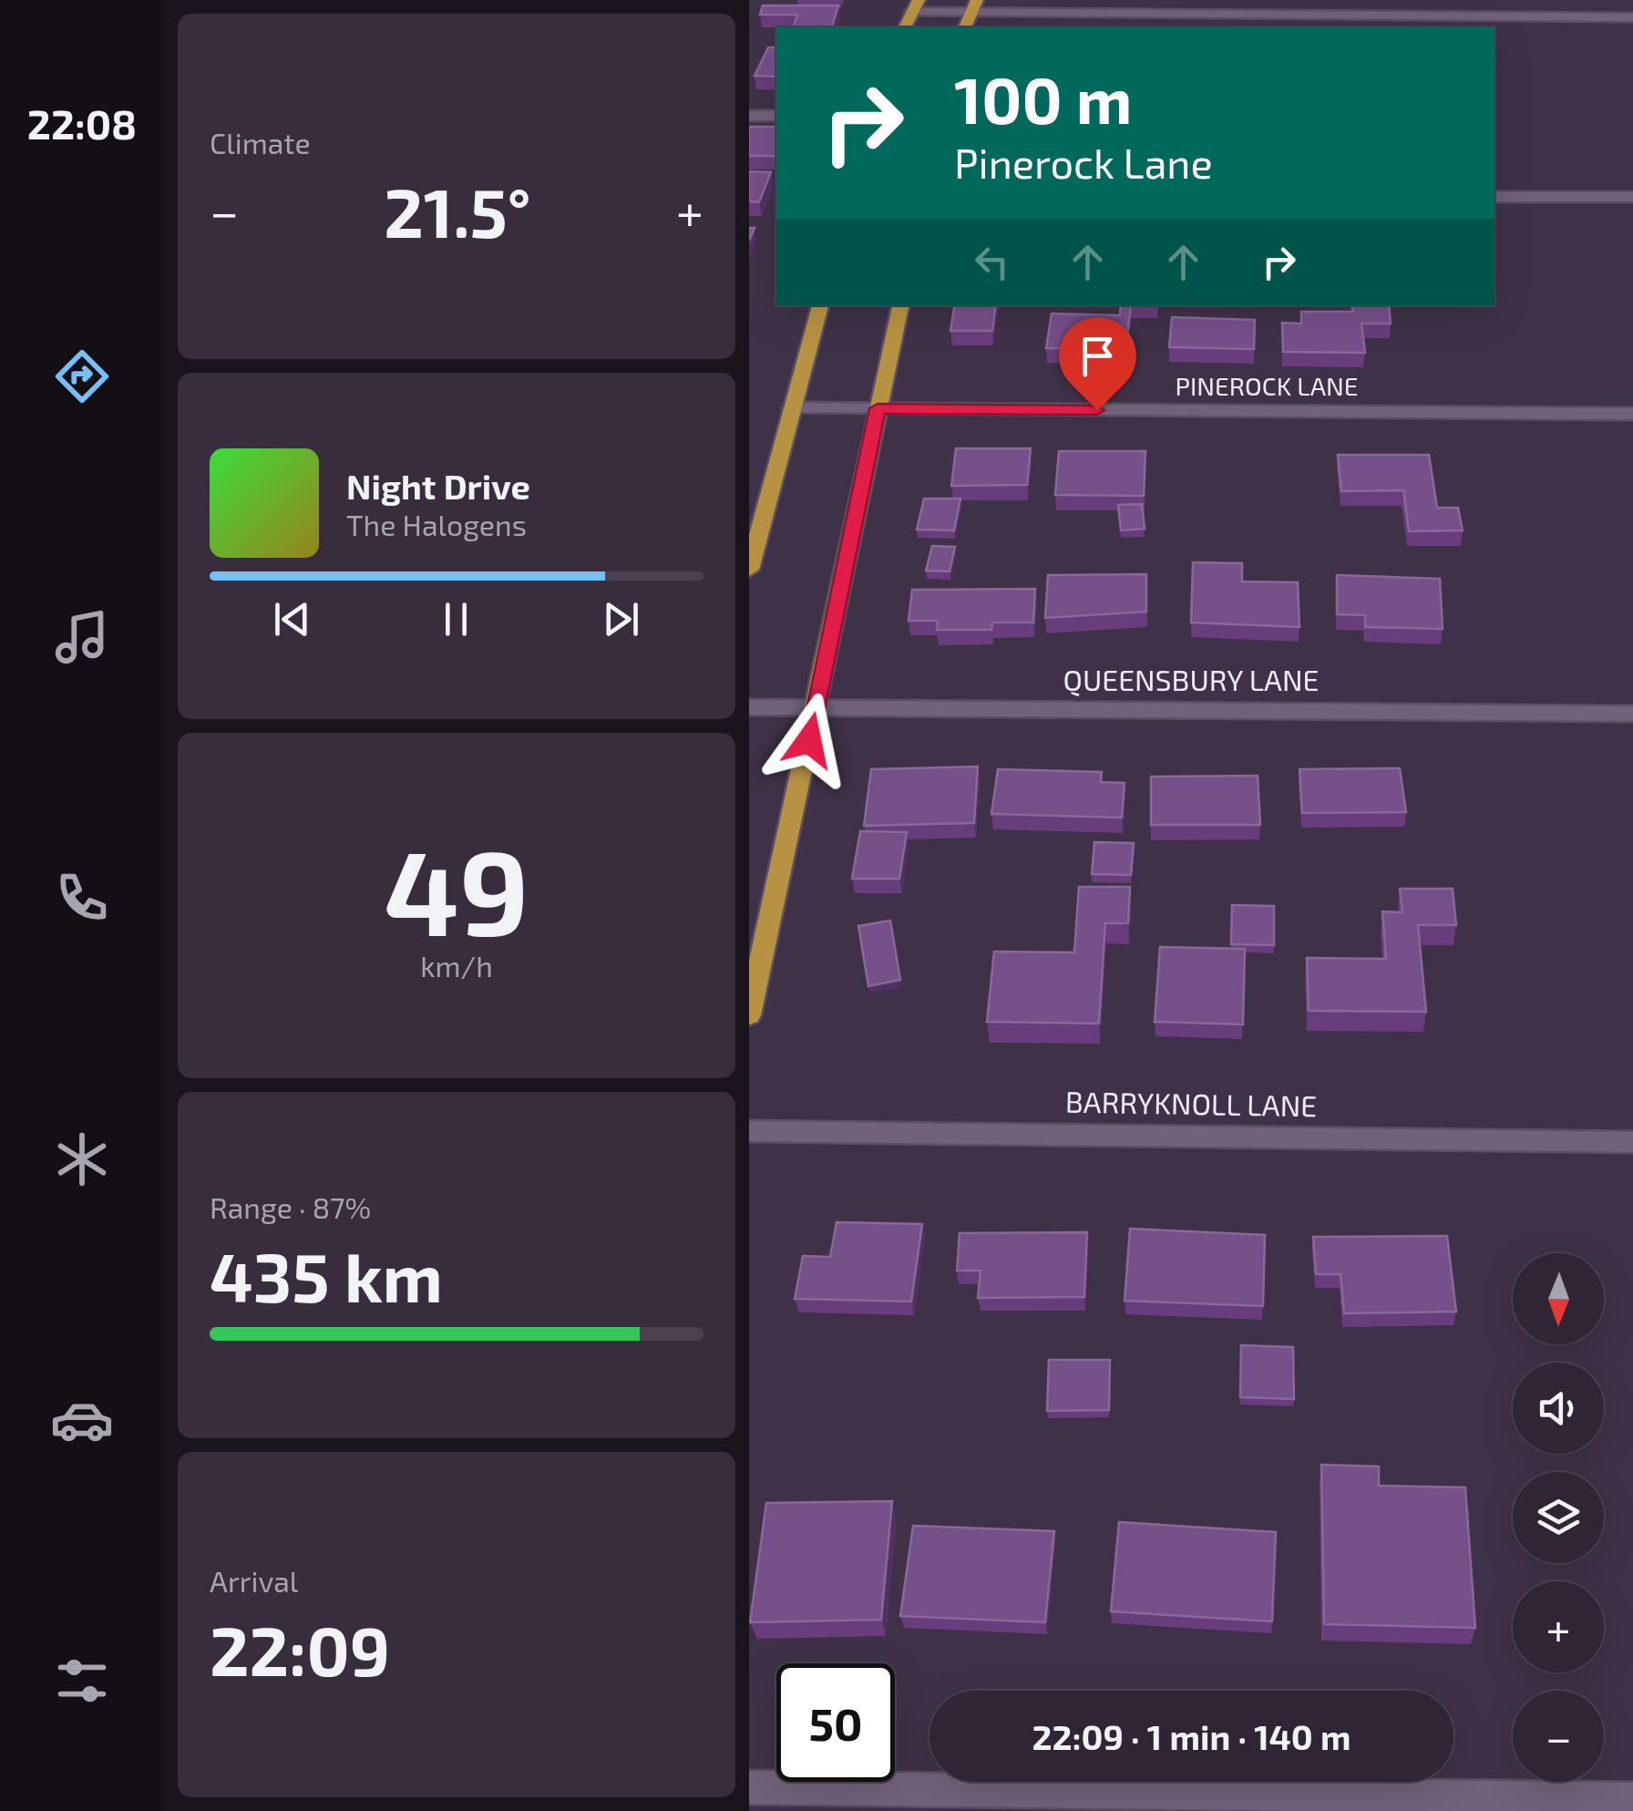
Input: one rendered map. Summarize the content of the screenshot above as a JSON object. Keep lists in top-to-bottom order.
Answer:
{
  "streets": {
    "street": ["PINEROCK LANE", "QUEENSBURY LANE", "BARRYKNOLL LANE"]
  },
  "north": "bottom",
  "page": {
    "tabs": "22:08",
    "tile": [
      "Climate",
      ["49", "km/h"],
      ["Range · 87%", "435 km"],
      ["Arrival", "22:09"]
    ],
    "turn": ["100 m", "Pinerock Lane"],
    "heat": ["−", "21.5°", "+"],
    "song": ["Night Drive", "The Halogens"],
    "map_buttons": ["+", "−"],
    "limit": "50",
    "trip": "22:09 · 1 min · 140 m"
  }
}
